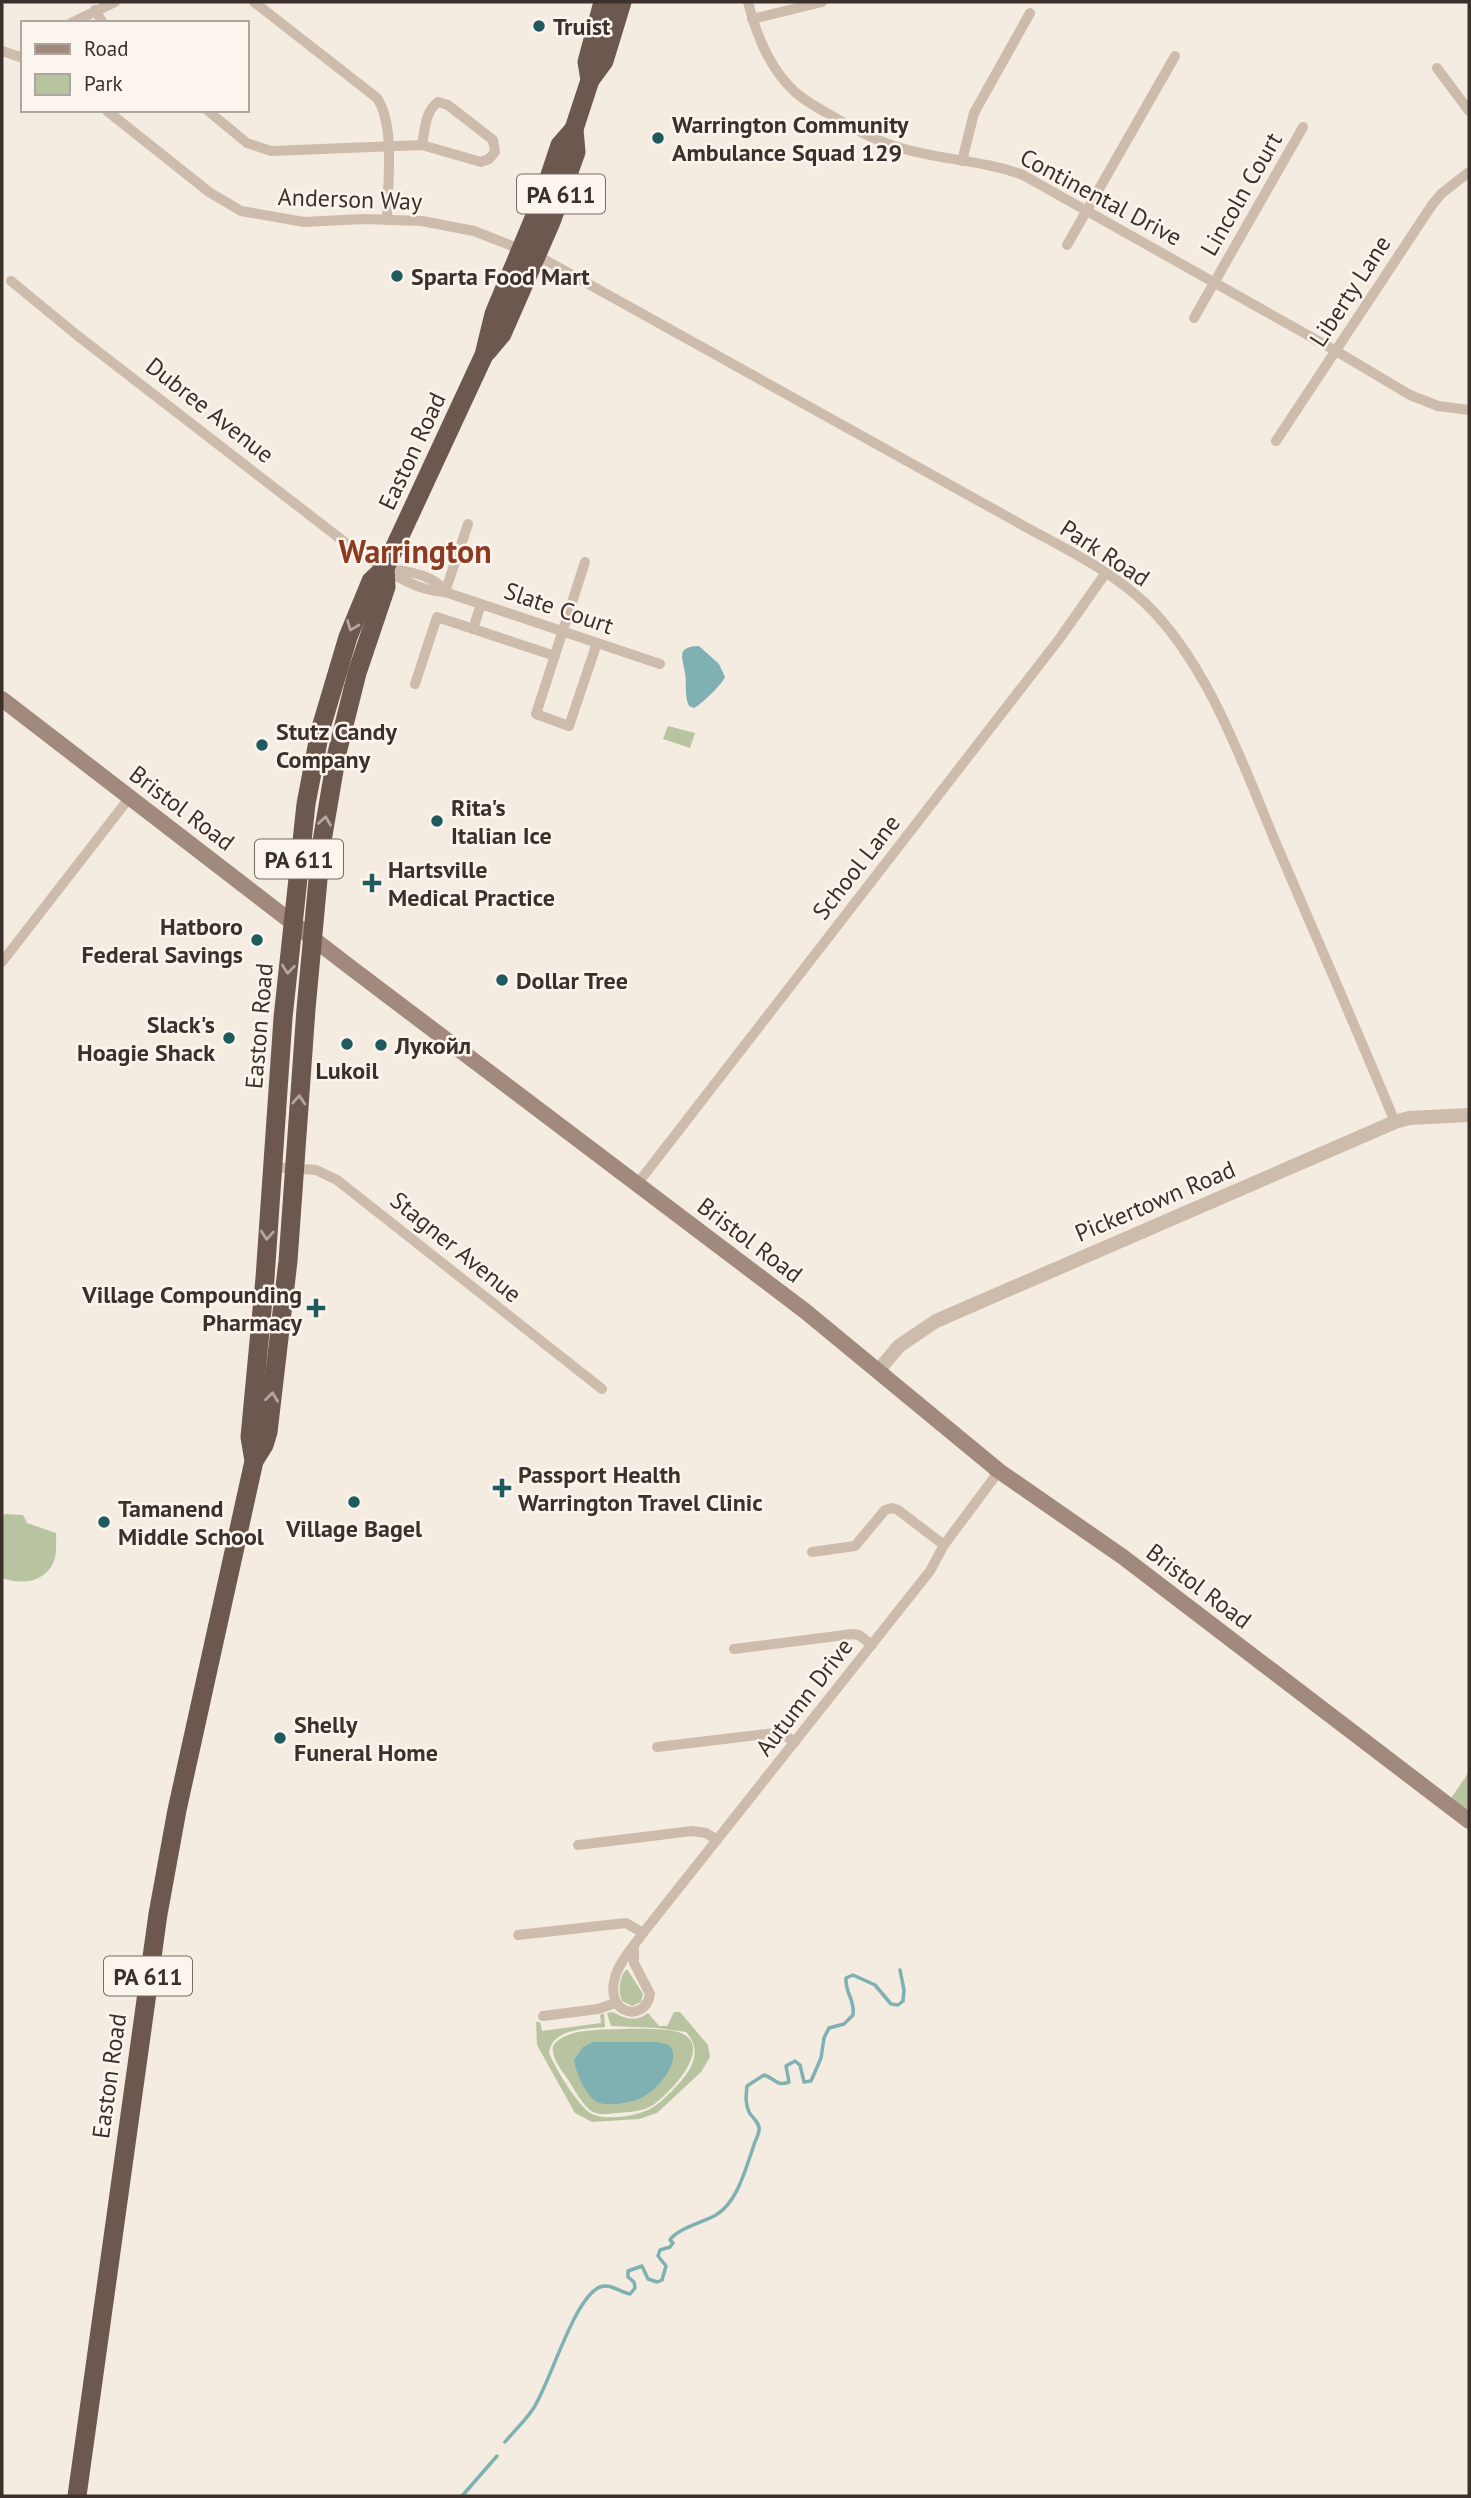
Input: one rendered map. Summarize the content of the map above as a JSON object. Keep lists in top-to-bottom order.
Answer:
{
  "streets": {
    "highway": ["PA 611", "Easton Road"],
    "main road": ["Bristol Road"],
    "street": [
      "Lincoln Court",
      "Continental Drive",
      "Anderson Way",
      "Liberty Lane",
      "Dubree Avenue",
      "Park Road",
      "Slate Court",
      "School Lane",
      "Pickertown Road",
      "Stagner Avenue",
      "Autumn Drive"
    ]
  },
  "crossings": [
    ["Lincoln Court", "Continental Drive"],
    ["Continental Drive", "Liberty Lane"],
    ["Anderson Way", "Easton Road"],
    ["Anderson Way", "Park Road"],
    ["Dubree Avenue", "Easton Road"],
    ["Dubree Avenue", "Slate Court"],
    ["Easton Road", "Park Road"],
    ["Easton Road", "Slate Court"],
    ["Easton Road", "Bristol Road"],
    ["Easton Road", "Stagner Avenue"],
    ["Park Road", "School Lane"],
    ["Park Road", "Pickertown Road"],
    ["Bristol Road", "School Lane"],
    ["Bristol Road", "Pickertown Road"],
    ["Bristol Road", "Autumn Drive"]
  ],
  "districts": ["Warrington"],
  "places": {
    "other": [
      "Truist",
      "Warrington Community Ambulance Squad 129",
      "Sparta Food Mart",
      "Stutz Candy Company",
      "Rita's Italian Ice",
      "Hatboro Federal Savings",
      "Dollar Tree",
      "Slack's Hoagie Shack",
      "Lukoil",
      "Лукойл",
      "Village Bagel",
      "Tamanend Middle School",
      "Shelly Funeral Home"
    ],
    "health": ["Hartsville Medical Practice", "Village Compounding Pharmacy", "Passport Health Warrington Travel Clinic"]
  },
  "legend": ["Road", "Park"]
}
